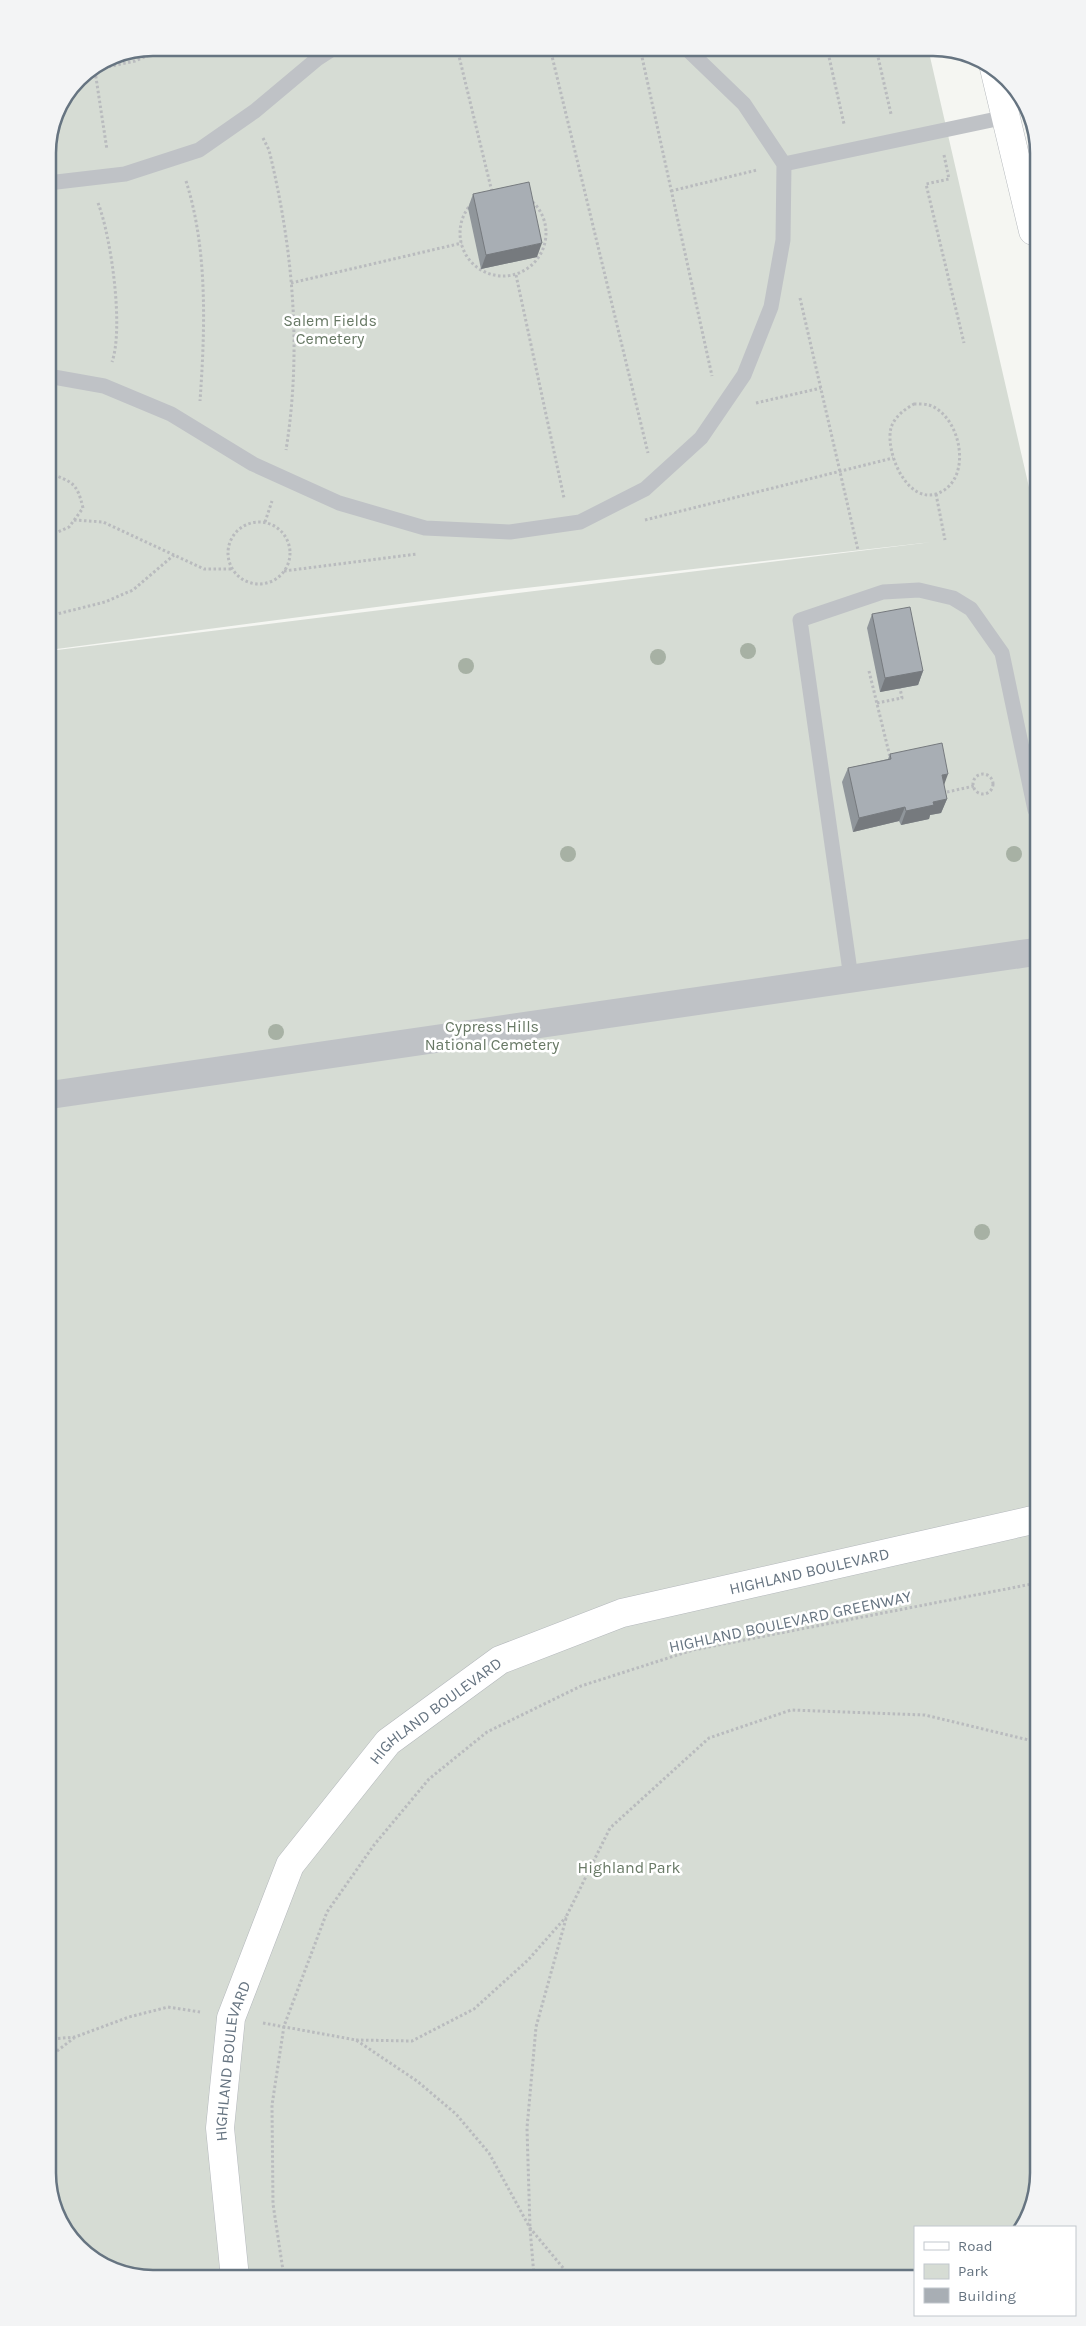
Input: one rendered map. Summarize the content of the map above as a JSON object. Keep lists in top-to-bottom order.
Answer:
{
  "streets": {
    "main road": ["HIGHLAND BOULEVARD"],
    "path": ["HIGHLAND BOULEVARD GREENWAY"]
  },
  "parks": ["Salem Fields Cemetery", "Cypress Hills National Cemetery", "Highland Park"],
  "legend": ["Road", "Park", "Building"]
}
